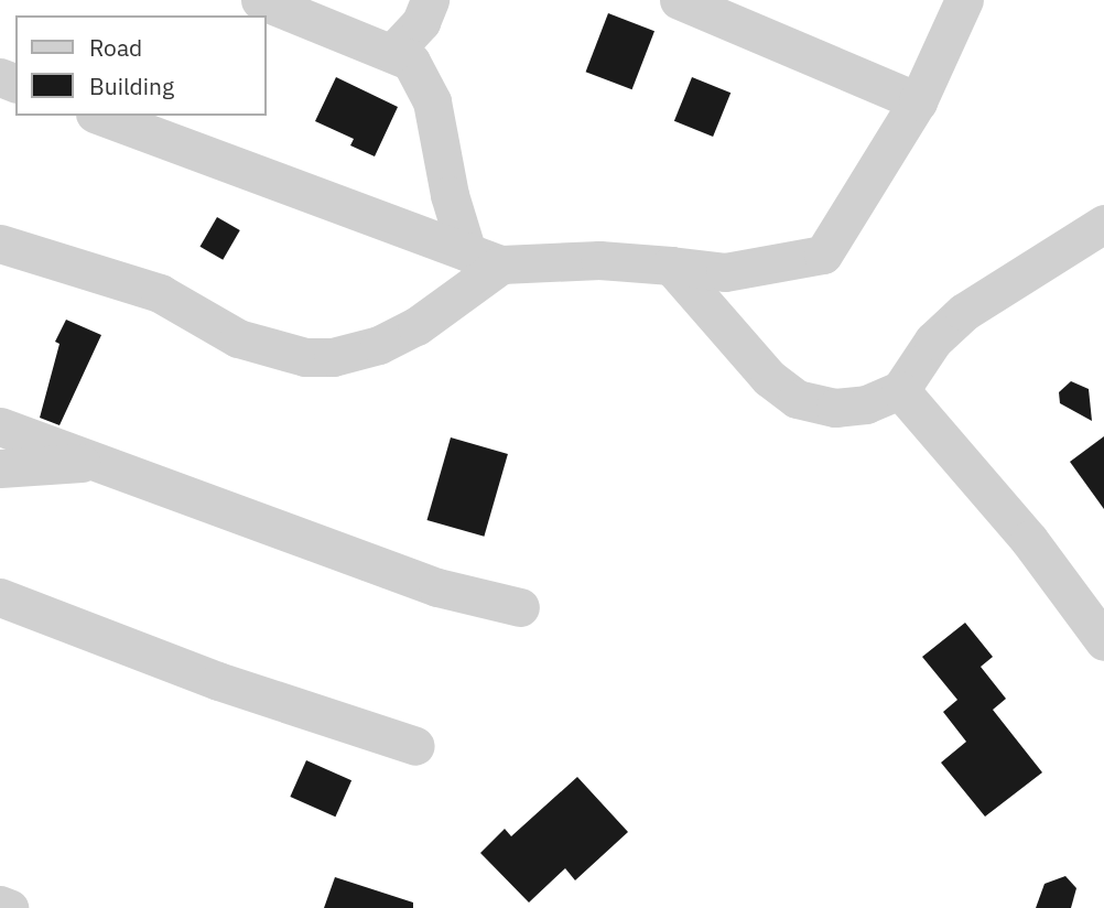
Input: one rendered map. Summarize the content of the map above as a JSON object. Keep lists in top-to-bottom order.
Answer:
{
  "legend": ["Road", "Building"]
}
